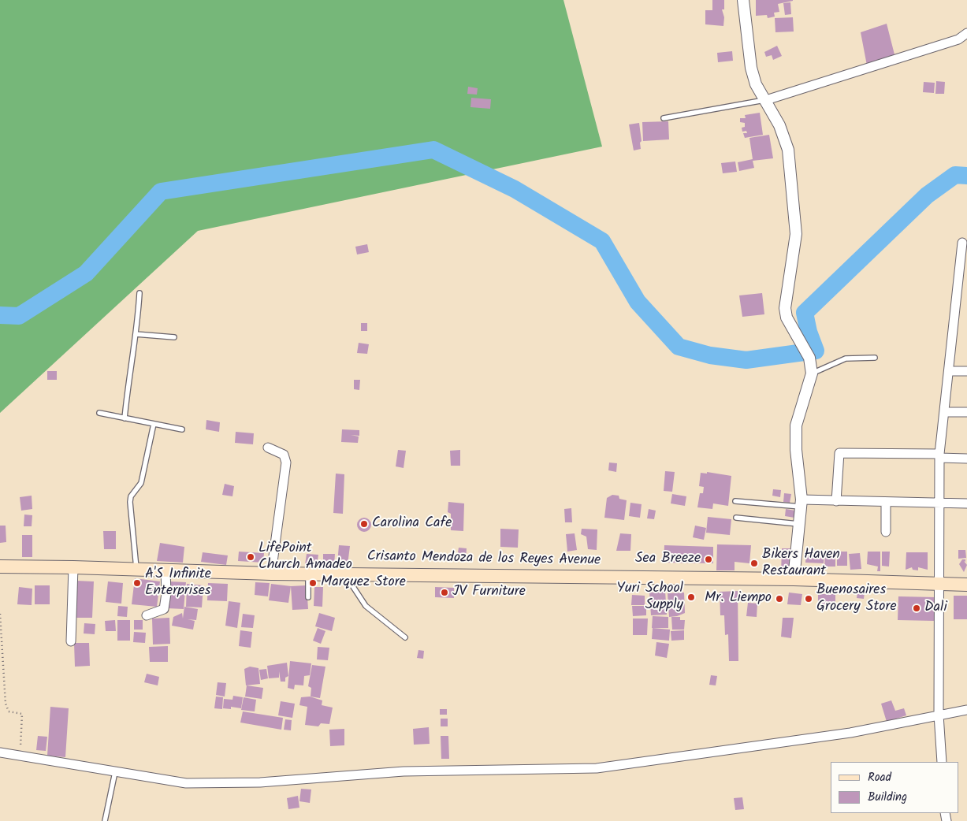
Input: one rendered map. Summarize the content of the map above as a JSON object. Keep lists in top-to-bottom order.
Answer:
{
  "streets": {
    "main road": ["Crisanto Mendoza de los Reyes Avenue"]
  },
  "places": [
    "Carolina Cafe",
    "LifePoint Church Amadeo",
    "Sea Breeze",
    "Bikers Haven Restaurant",
    "A'S Infinite Enterprises",
    "Marquez Store",
    "JV Furniture",
    "Yuri School Supply",
    "Mr. Liempo",
    "Buenosaires Grocery Store",
    "Dali"
  ],
  "legend": ["Road", "Building"]
}
